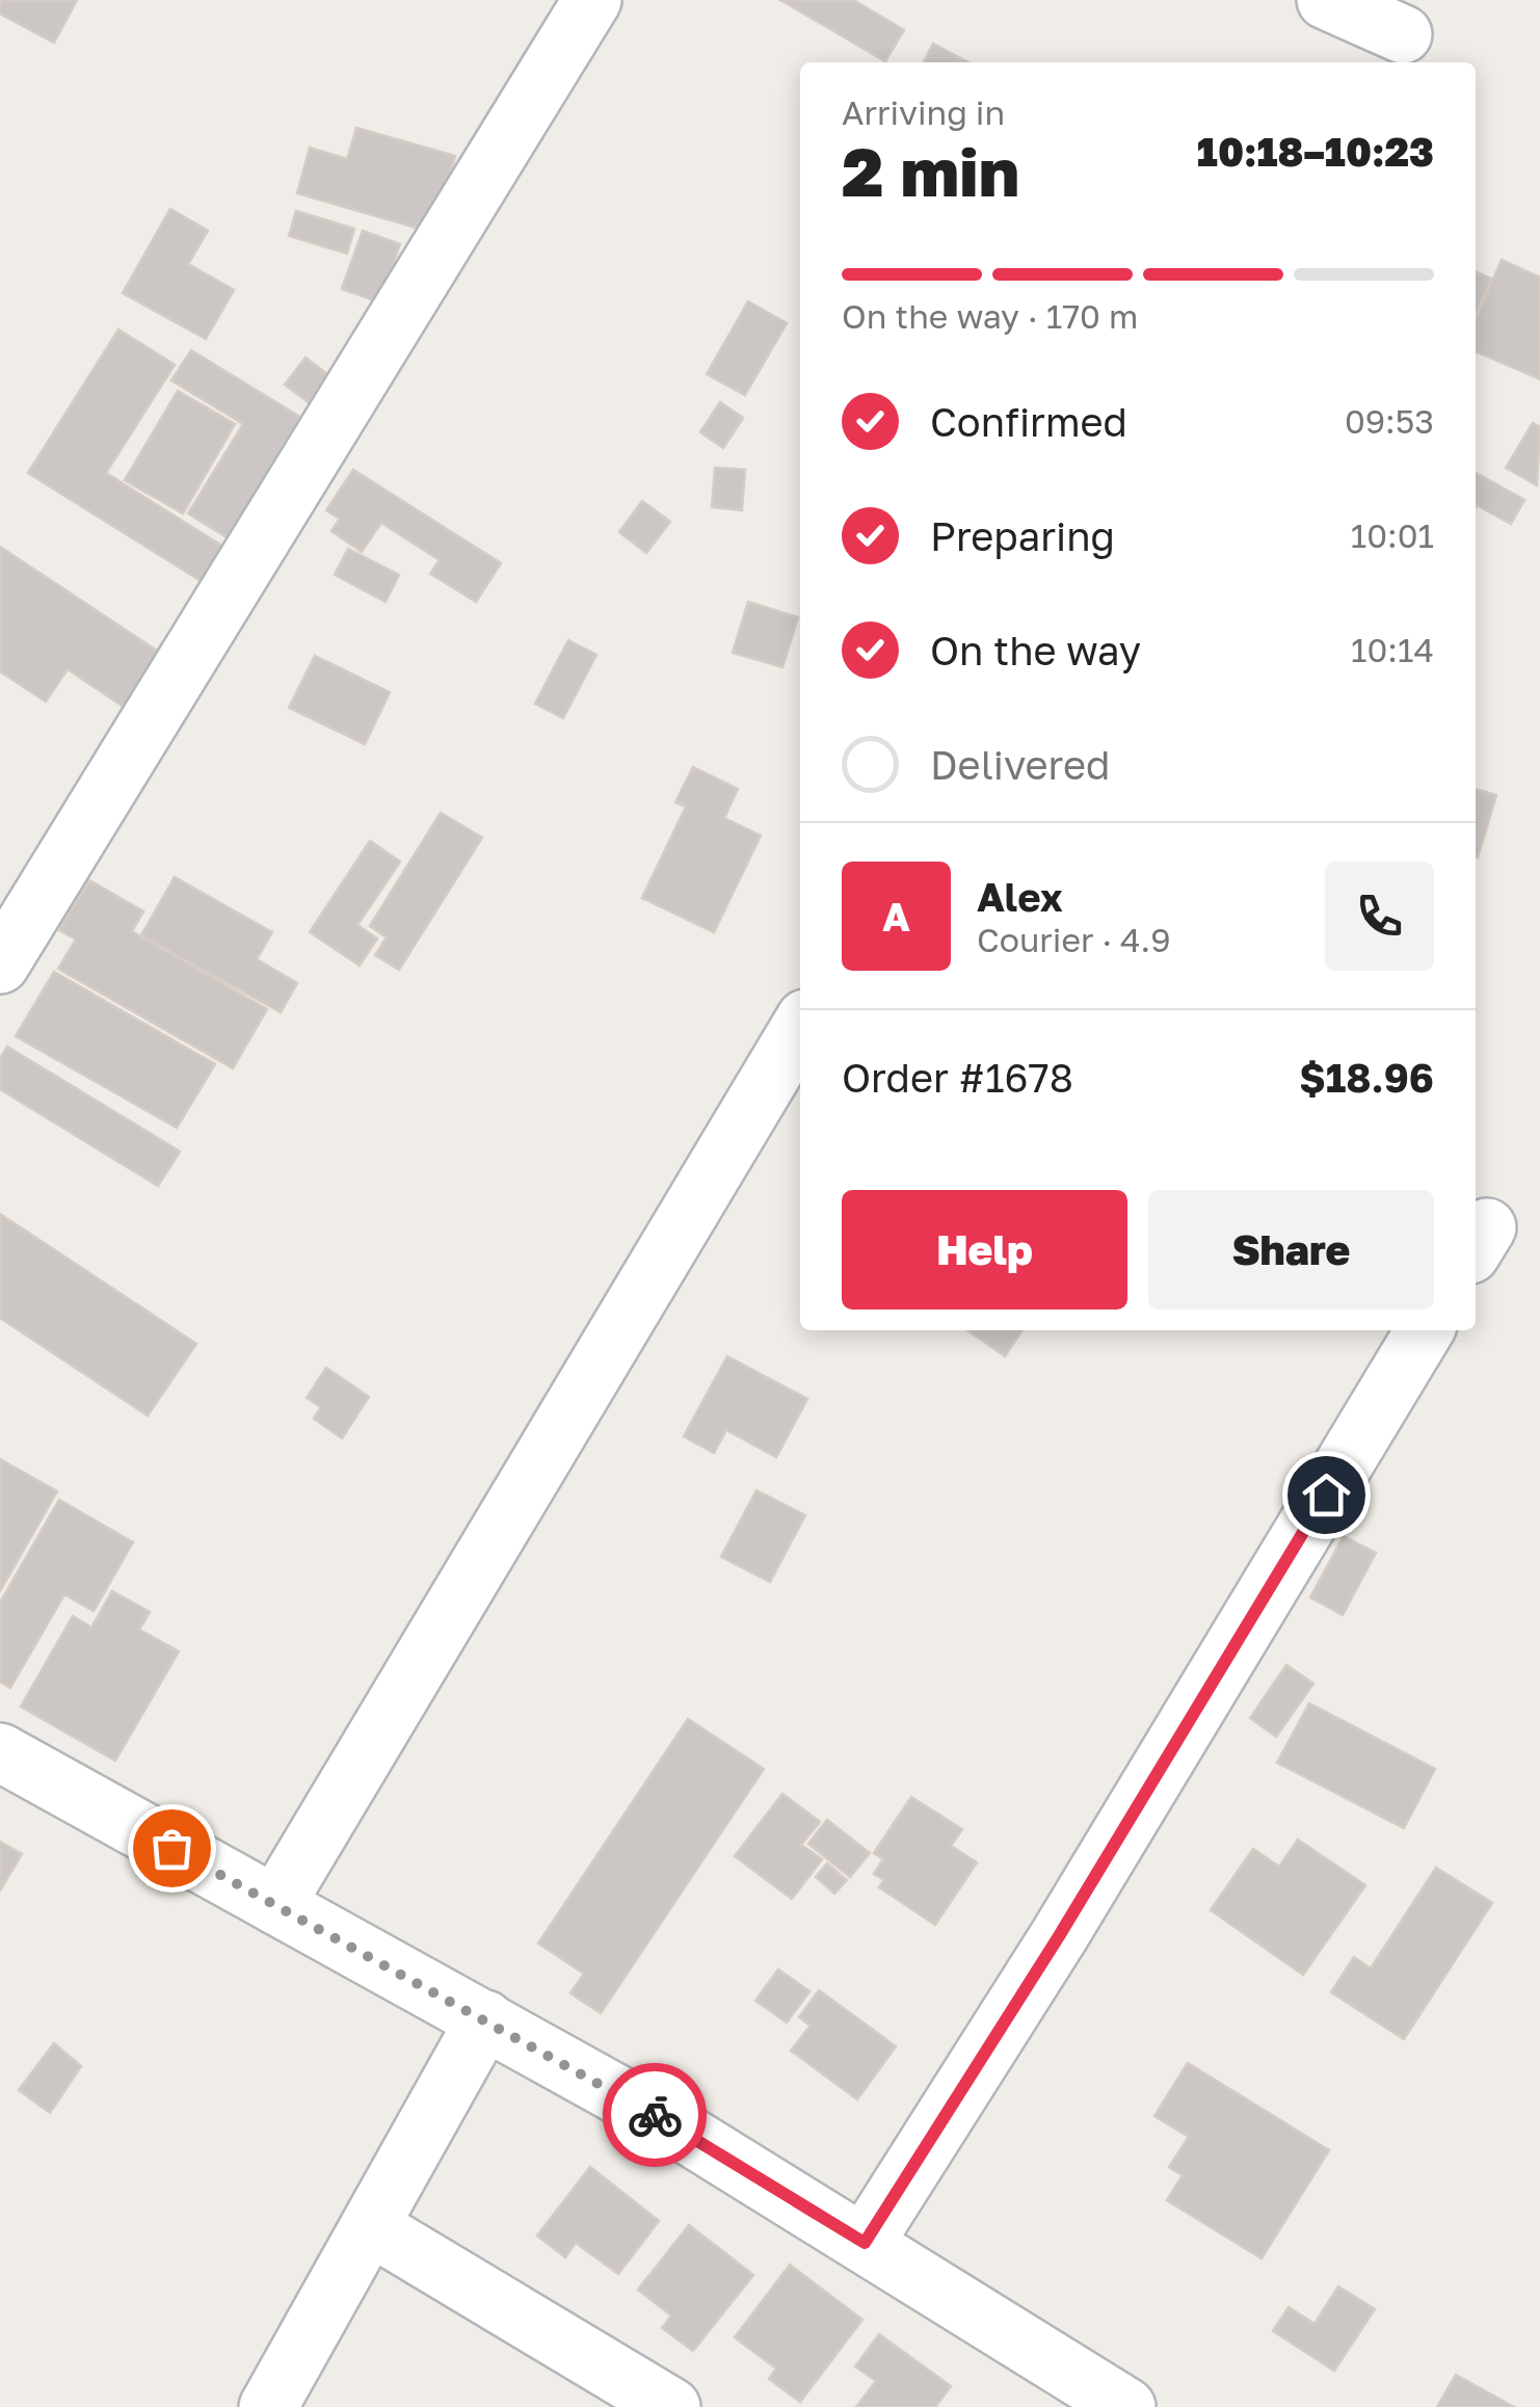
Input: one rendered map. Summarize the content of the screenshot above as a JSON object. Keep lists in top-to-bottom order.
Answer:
{
  "page": {
    "heading": ["2 min", "Arriving in", "10:18–10:23"],
    "panel": [
      "Alex",
      "Courier · 4.9",
      "Order #1678",
      "$18.96"
    ],
    "bar": "On the way · 170 m",
    "list": [
      ["Confirmed", "09:53"],
      ["Preparing", "10:01"],
      ["On the way", "10:14"],
      "Delivered"
    ],
    "round": "A",
    "buttons": ["Help", "Share"]
  }
}
